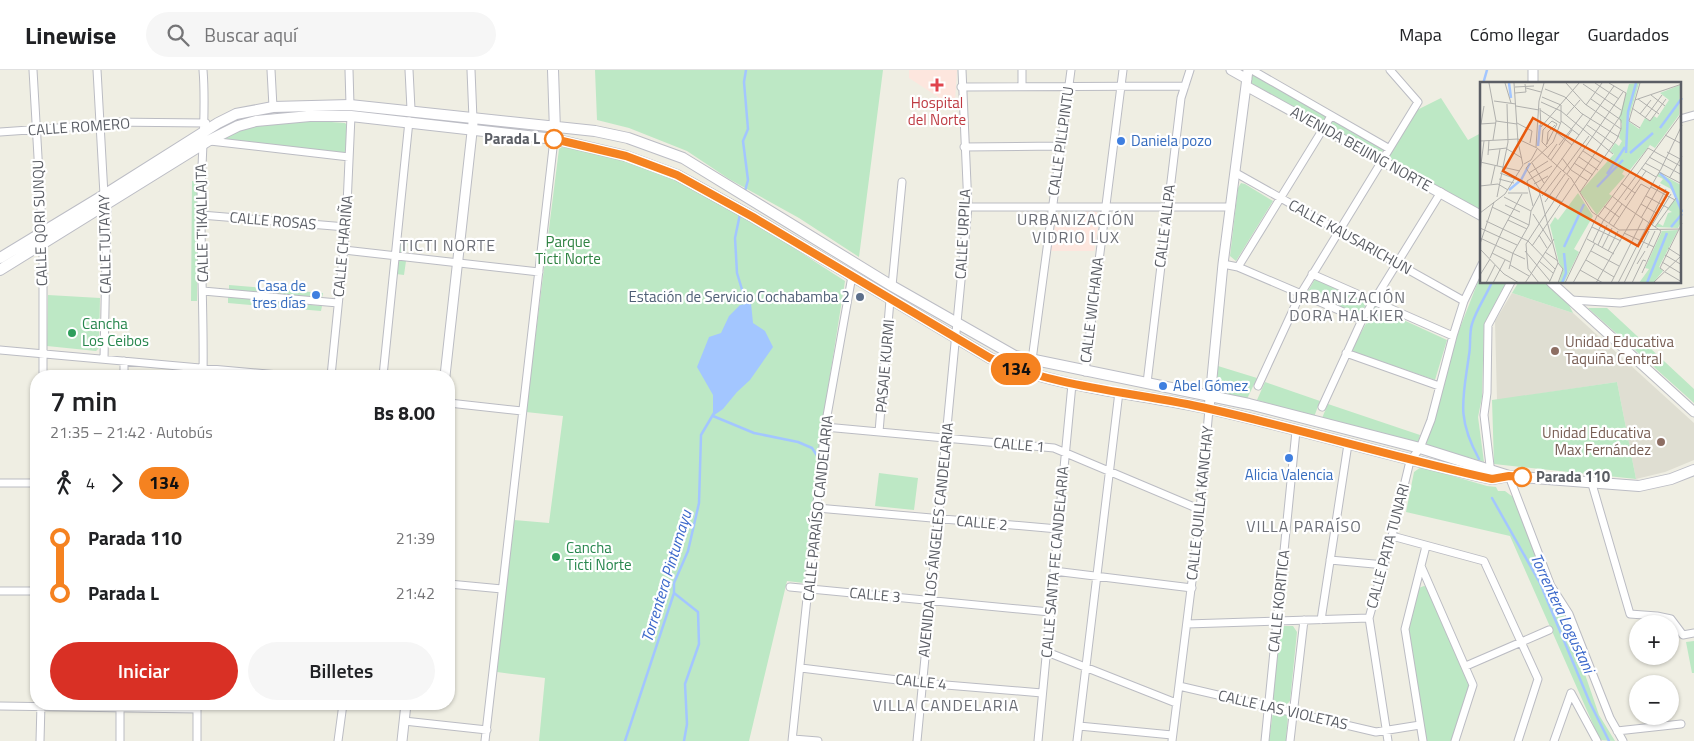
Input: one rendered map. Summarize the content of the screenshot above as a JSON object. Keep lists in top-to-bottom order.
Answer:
{
  "streets": {
    "street": [
      "CALLE ROMERO",
      "CALLE PILLPINTU",
      "AVENIDA BEIJING NORTE",
      "CALLE ROSAS",
      "CALLE QORI SUNQU",
      "CALLE T'IKALLAJTA",
      "CALLE ALLPA",
      "CALLE URPILA",
      "CALLE KAUSARICHUN",
      "CALLE TUTAYAY",
      "CALLE CHARIÑA",
      "CALLE WICHANA",
      "PASAJE KURMI",
      "CALLE 1",
      "CALLE QUILLA KANCHAY",
      "CALLE PARAÍSO CANDELARIA",
      "CALLE 2",
      "AVENIDA LOS ÁNGELES CANDELARIA",
      "CALLE PATA TUNARI",
      "CALLE SANTA FE CANDELARIA",
      "CALLE 3",
      "CALLE KORITICA",
      "CALLE 4",
      "CALLE LAS VIOLETAS"
    ]
  },
  "crossings": [
    ["CALLE ROMERO", "CALLE QORI SUNQU"],
    ["CALLE ROMERO", "CALLE T'IKALLAJTA"],
    ["CALLE ROMERO", "CALLE TUTAYAY"],
    ["CALLE ROMERO", "CALLE CHARIÑA"],
    ["AVENIDA BEIJING NORTE", "CALLE QUILLA KANCHAY"],
    ["CALLE ROSAS", "CALLE T'IKALLAJTA"],
    ["CALLE ROSAS", "CALLE CHARIÑA"],
    ["CALLE URPILA", "AVENIDA LOS ÁNGELES CANDELARIA"],
    ["CALLE KAUSARICHUN", "CALLE QUILLA KANCHAY"],
    ["CALLE KAUSARICHUN", "CALLE PATA TUNARI"],
    ["PASAJE KURMI", "CALLE 1"],
    ["CALLE 1", "CALLE QUILLA KANCHAY"],
    ["CALLE 1", "CALLE PARAÍSO CANDELARIA"],
    ["CALLE 1", "AVENIDA LOS ÁNGELES CANDELARIA"],
    ["CALLE 1", "CALLE SANTA FE CANDELARIA"],
    ["CALLE QUILLA KANCHAY", "CALLE LAS VIOLETAS"],
    ["CALLE PARAÍSO CANDELARIA", "CALLE 2"],
    ["CALLE PARAÍSO CANDELARIA", "CALLE 3"],
    ["CALLE PARAÍSO CANDELARIA", "CALLE 4"],
    ["CALLE 2", "AVENIDA LOS ÁNGELES CANDELARIA"],
    ["CALLE 2", "CALLE SANTA FE CANDELARIA"],
    ["AVENIDA LOS ÁNGELES CANDELARIA", "CALLE 3"],
    ["AVENIDA LOS ÁNGELES CANDELARIA", "CALLE 4"],
    ["CALLE SANTA FE CANDELARIA", "CALLE 3"],
    ["CALLE SANTA FE CANDELARIA", "CALLE 4"],
    ["CALLE KORITICA", "CALLE LAS VIOLETAS"]
  ],
  "districts": [
    "URBANIZACIÓN VIDRIO LUX",
    "TICTI NORTE",
    "URBANIZACIÓN DORA HALKIER",
    "VILLA PARAÍSO",
    "VILLA CANDELARIA"
  ],
  "water": ["Torrentera Pintumayu", "Torrentera Logustani"],
  "parks": ["Parque Ticti Norte"],
  "places": {
    "health": ["Hospital del Norte"],
    "other": [
      "Parada L",
      "Daniela pozo",
      "Casa de tres días",
      "Estación de Servicio Cochabamba 2",
      "Cancha Los Ceibos",
      "Unidad Educativa Taquiña Central",
      "Abel Gómez",
      "Unidad Educativa Max Fernández",
      "Alicia Valencia",
      "Parada 110",
      "Cancha Ticti Norte"
    ]
  },
  "lines": ["bus line 134"],
  "page": {
    "header": "Linewise",
    "search": "Buscar aquí",
    "nav": ["Mapa", "Cómo llegar", "Guardados"],
    "on_map": "134",
    "heading": ["7 min", "21:35 – 21:42 · Autobús", "Bs 8.00"],
    "legs": ["4", "134"],
    "list": [
      {
        "name": "Parada 110",
        "value": "21:39"
      },
      {
        "name": "Parada L",
        "value": "21:42"
      }
    ],
    "map_buttons": ["+", "−"],
    "buttons": ["Iniciar", "Billetes"]
  }
}
